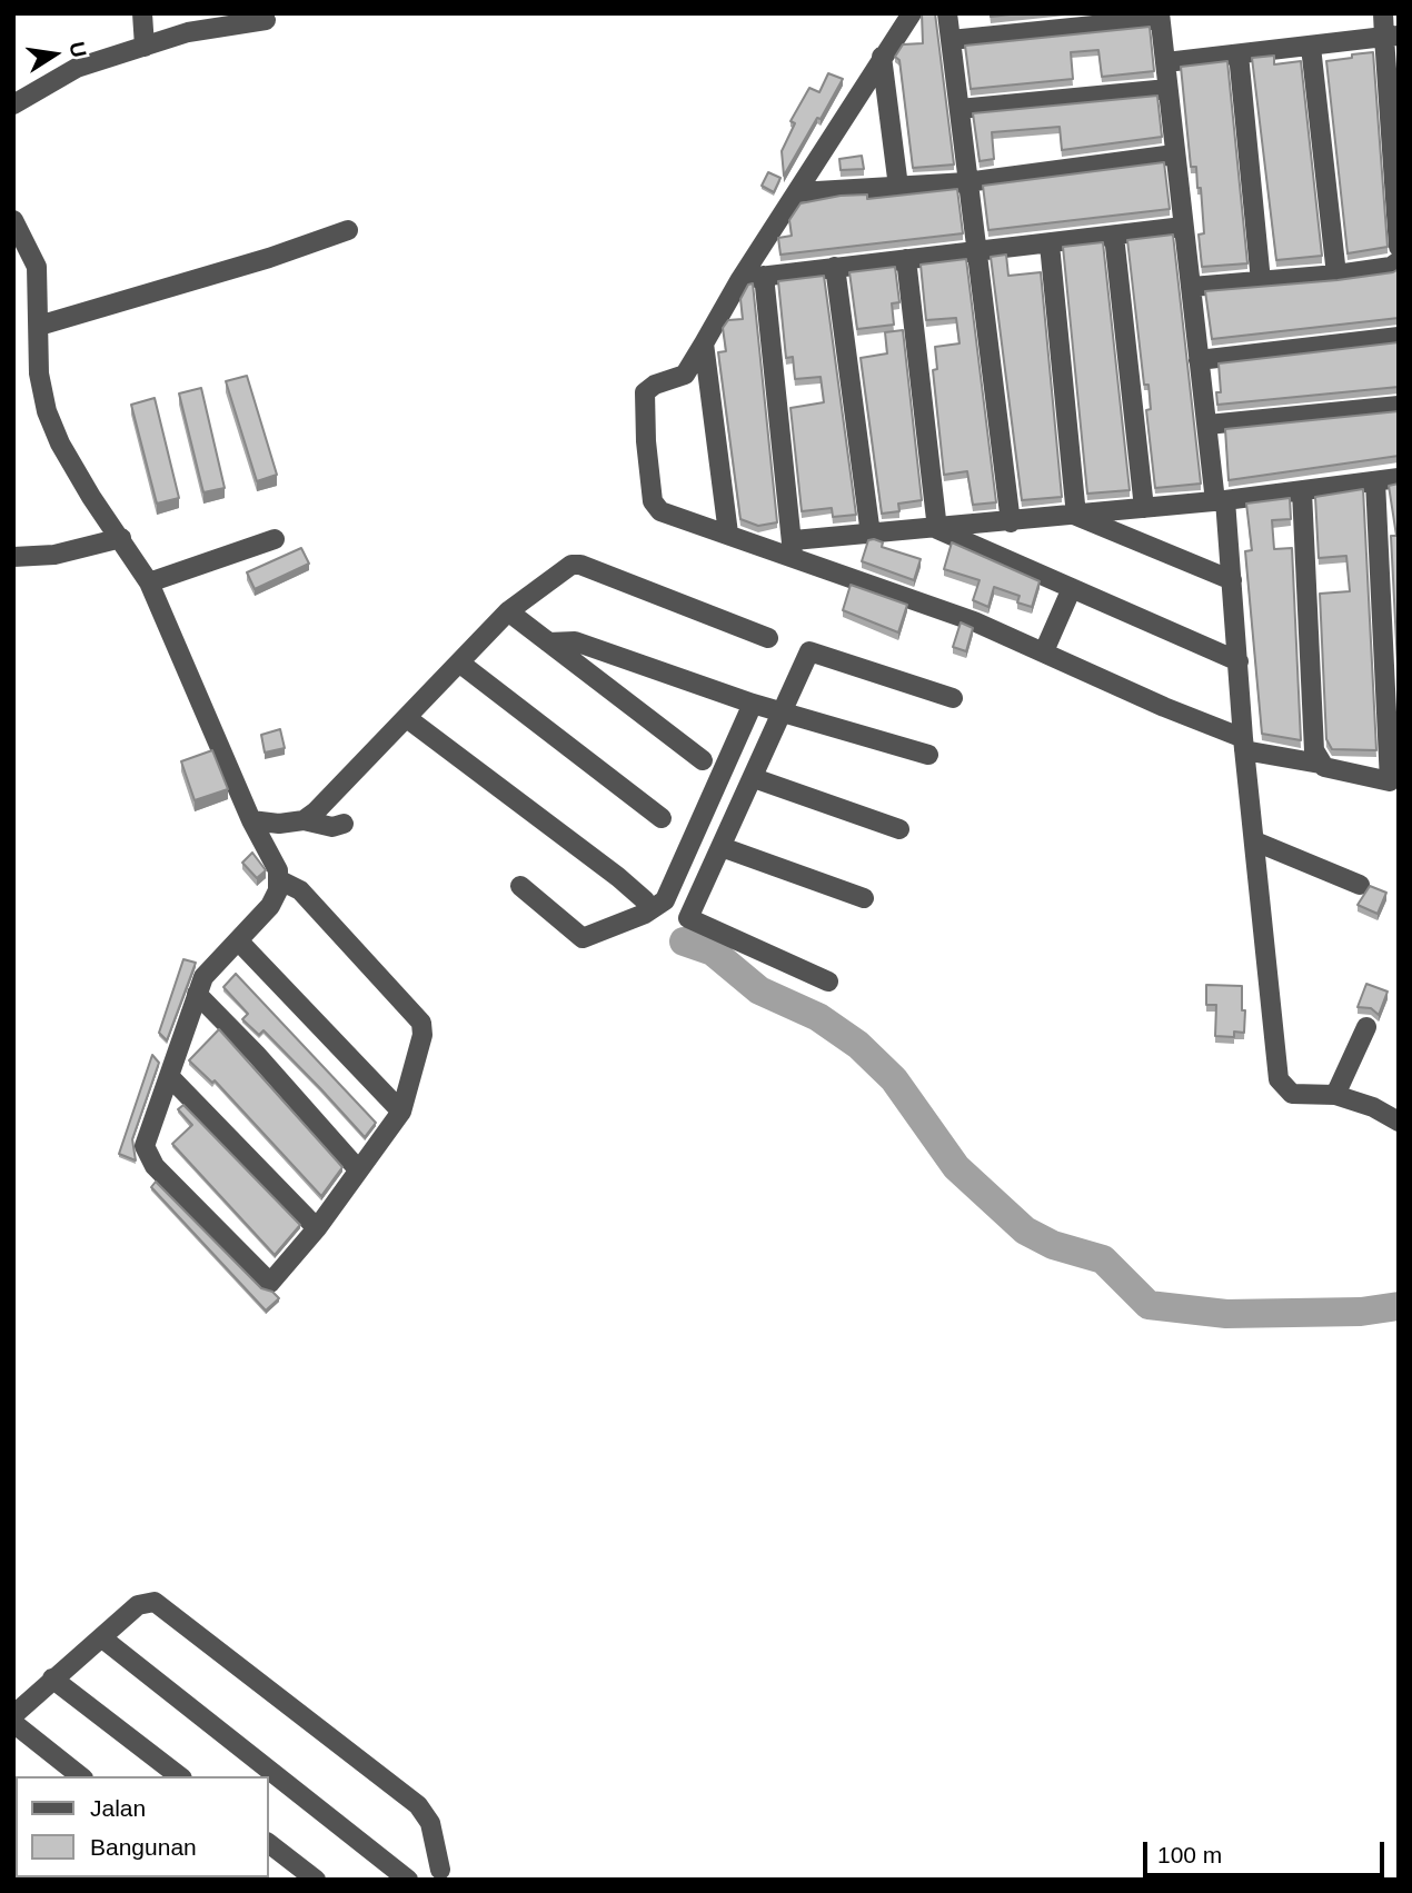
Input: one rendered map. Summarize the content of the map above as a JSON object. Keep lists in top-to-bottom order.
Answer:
{
  "legend": ["Jalan", "Bangunan"],
  "scale_bar": "100 m",
  "north": "right"
}
